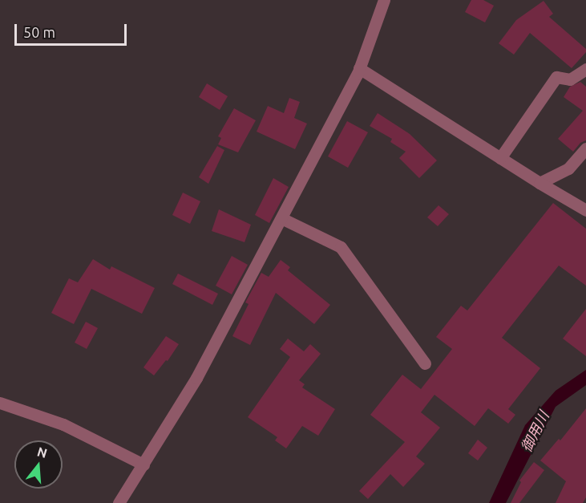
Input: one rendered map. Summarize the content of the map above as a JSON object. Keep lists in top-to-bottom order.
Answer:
{
  "water": ["御用川"],
  "scale_bar": "50 m",
  "north": "top"
}
